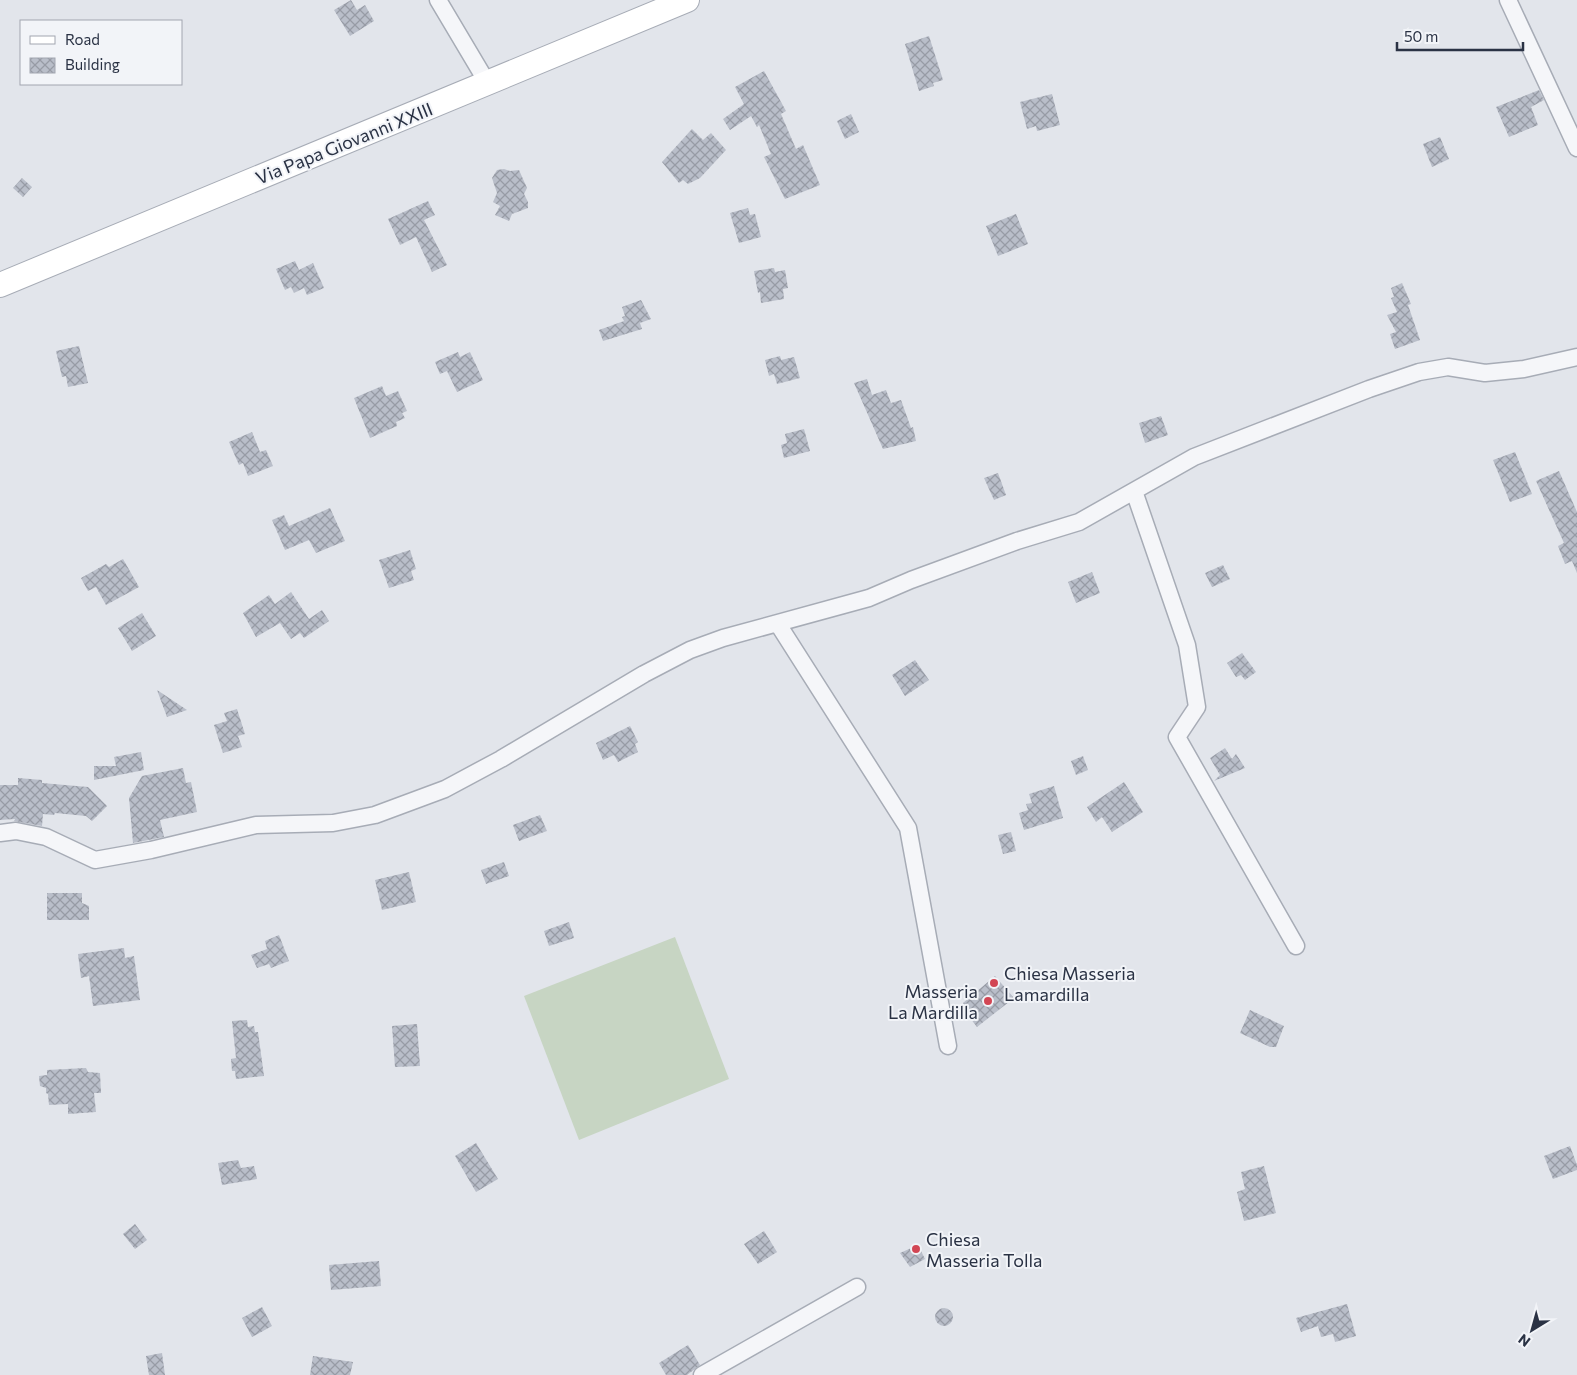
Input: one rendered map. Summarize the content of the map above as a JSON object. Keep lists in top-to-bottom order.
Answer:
{
  "streets": {
    "main road": ["Via Papa Giovanni XXIII"]
  },
  "places": ["Chiesa Masseria Lamardilla", "Masseria La Mardilla", "Chiesa Masseria Tolla"],
  "legend": ["Road", "Building"],
  "scale_bar": "50 m",
  "north": "bottom left"
}
